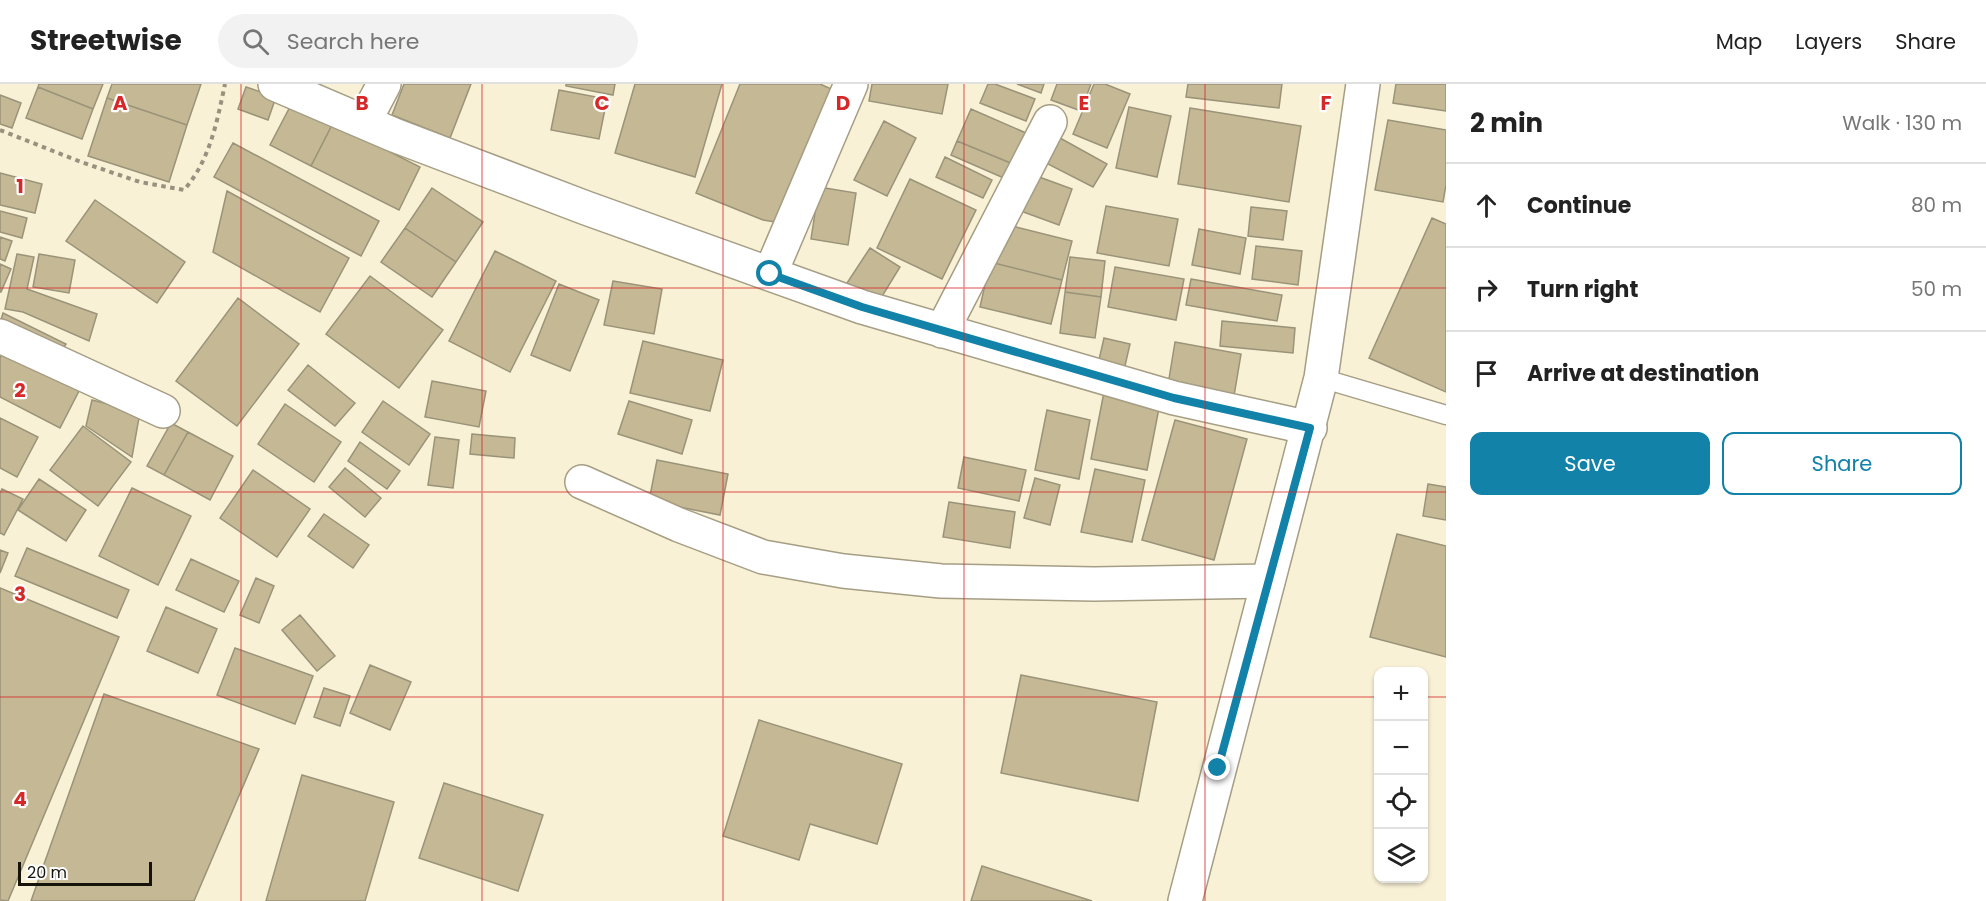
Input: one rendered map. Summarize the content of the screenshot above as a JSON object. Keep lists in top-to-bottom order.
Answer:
{
  "scale_bar": "20 m",
  "page": {
    "header": "Streetwise",
    "search": "Search here",
    "nav": ["Map", "Layers", "Share"],
    "heading": ["2 min", "Walk · 130 m"],
    "list": [
      ["Continue", "80 m"],
      ["Turn right", "50 m"],
      "Arrive at destination"
    ],
    "buttons": ["Save", "Share"],
    "map_buttons": ["+", "−"],
    "scale": "20 m"
  },
  "grid": {
    "columns": [
      "A",
      "B",
      "C",
      "D",
      "E",
      "F"
    ],
    "rows": [
      "1",
      "2",
      "3",
      "4"
    ]
  }
}
